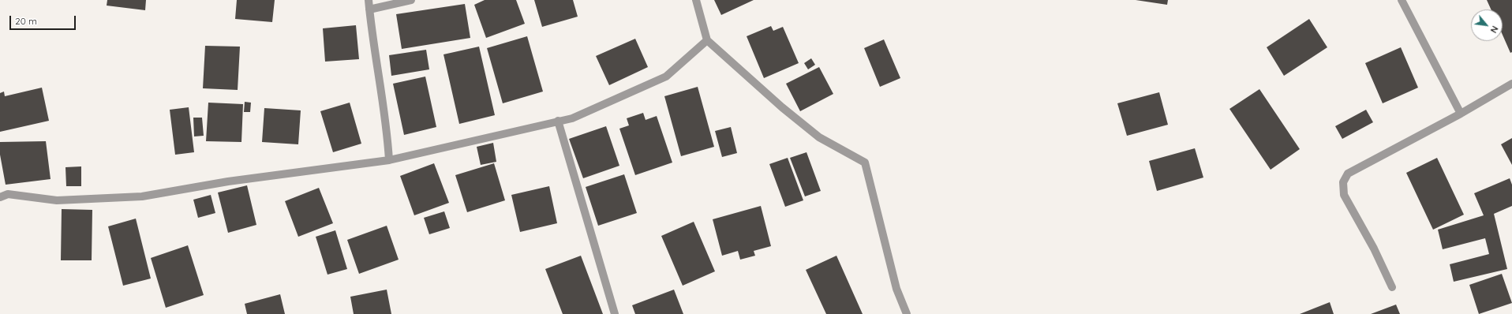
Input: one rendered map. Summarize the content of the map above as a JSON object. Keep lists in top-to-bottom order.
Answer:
{
  "scale_bar": "20 m",
  "north": "bottom right"
}
